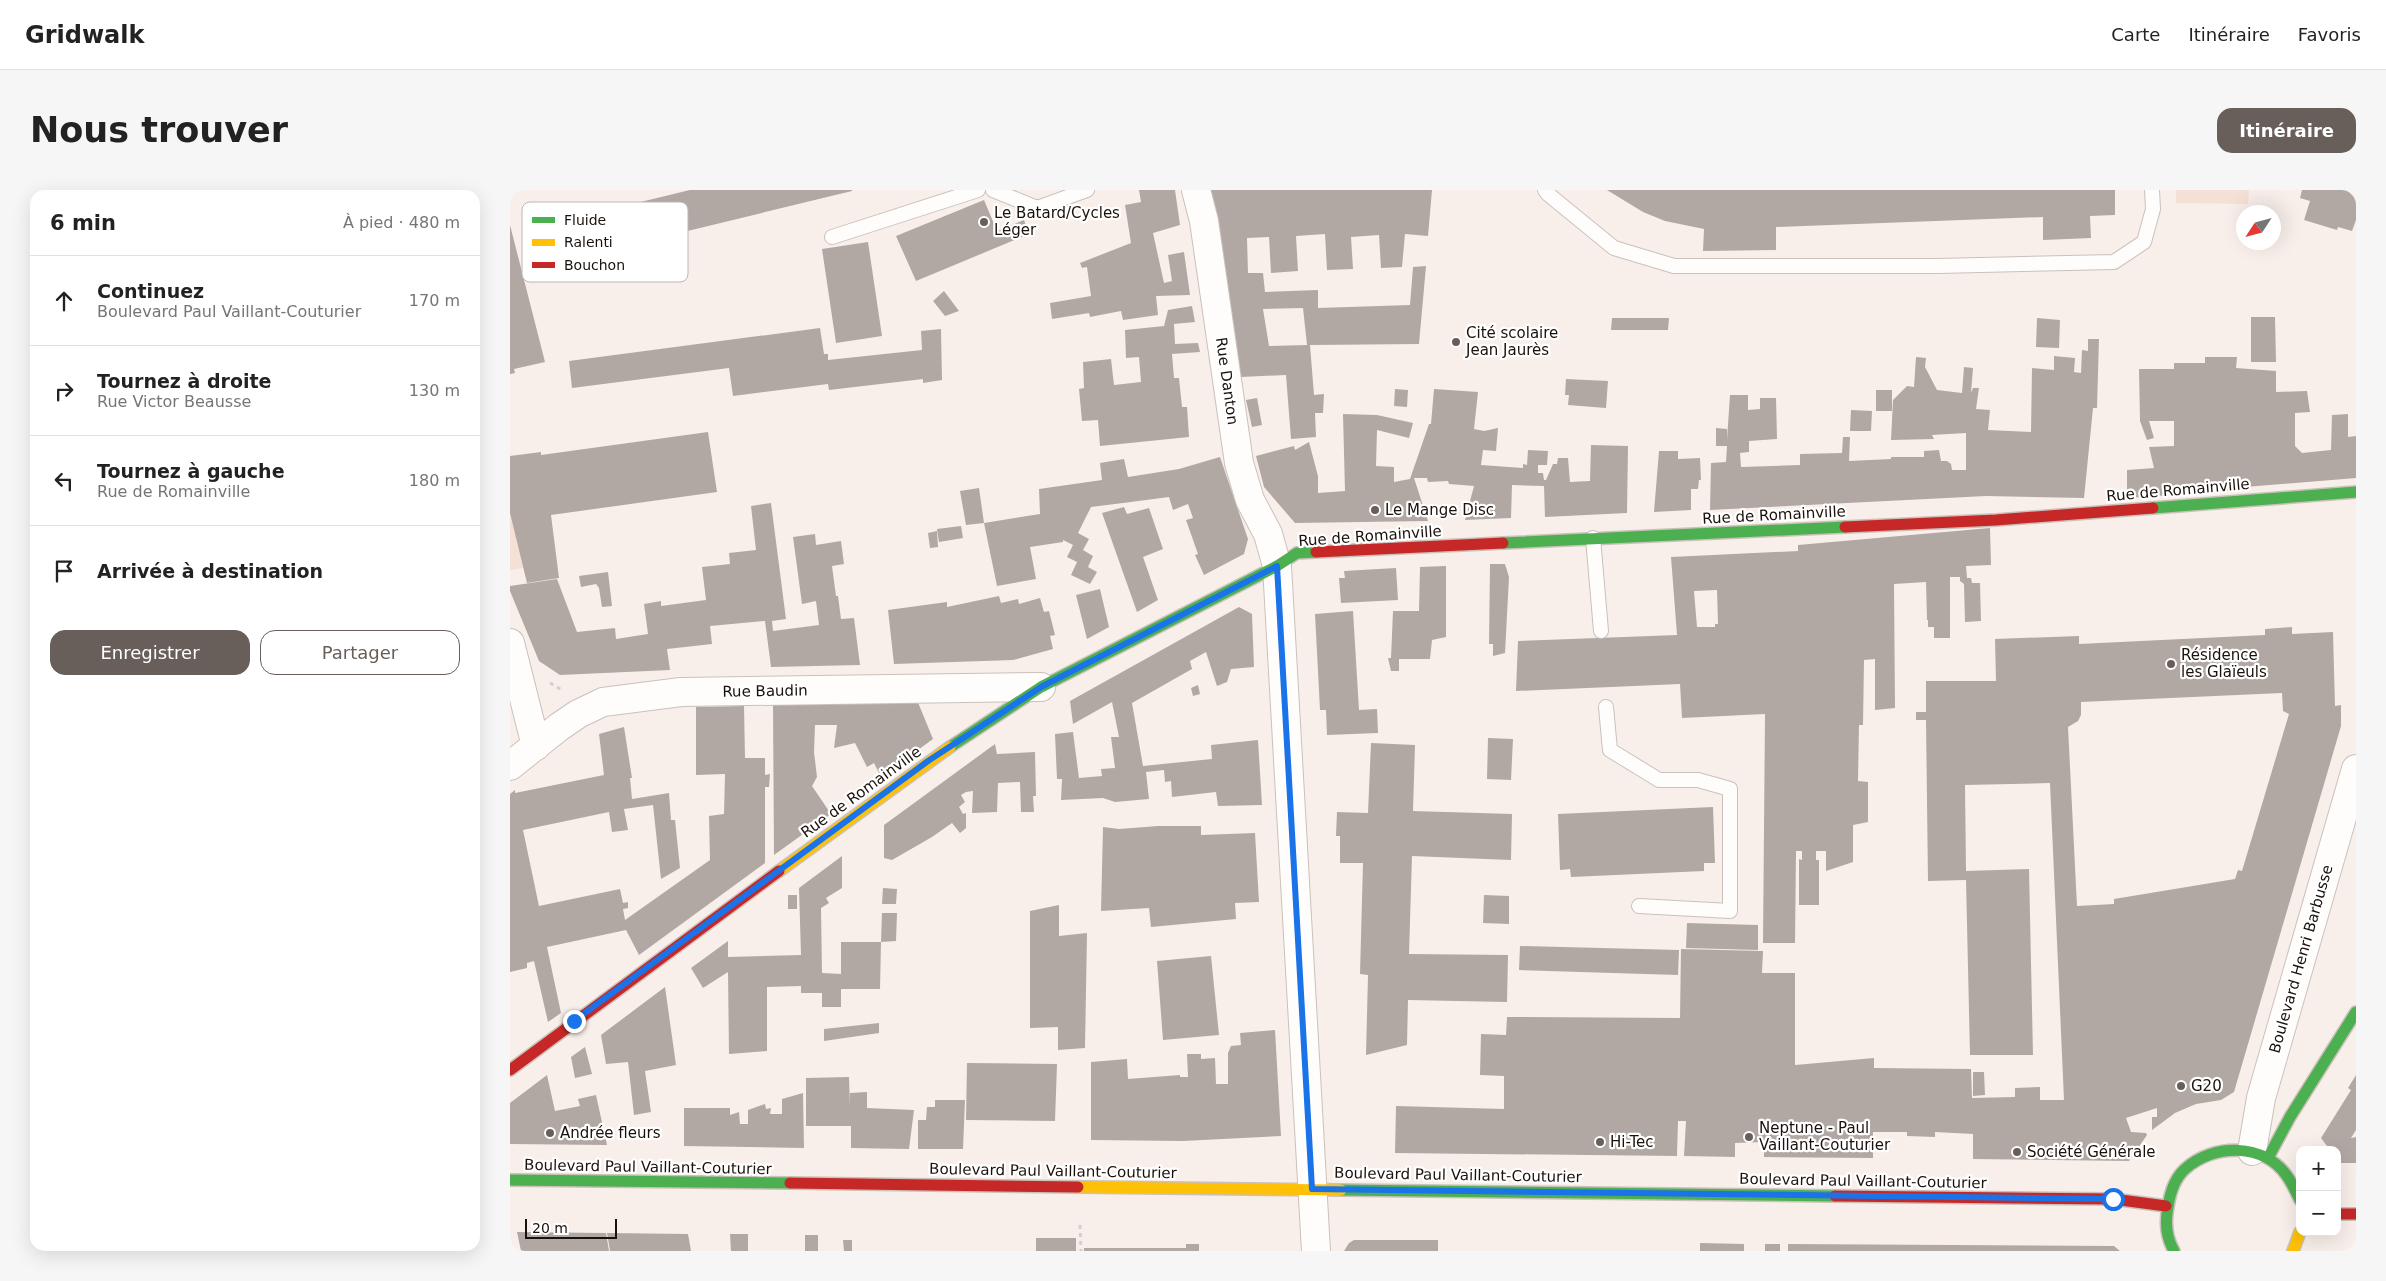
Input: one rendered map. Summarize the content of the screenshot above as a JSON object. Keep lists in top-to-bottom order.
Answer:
{
  "streets": {
    "main road": ["Rue de Romainville", "Boulevard Paul Vaillant-Couturier"],
    "street": ["Rue Danton", "Rue Baudin", "Boulevard Henri Barbusse"]
  },
  "crossings": [
    ["Rue Danton", "Rue de Romainville"],
    ["Rue Danton", "Boulevard Paul Vaillant-Couturier"],
    ["Rue de Romainville", "Rue Baudin"]
  ],
  "places": [
    "Le Batard/Cycles Léger",
    "Cité scolaire Jean Jaurès",
    "Le Mange Disc",
    "Résidence les Glaïeuls",
    "G20",
    "Andrée fleurs",
    "Neptune - Paul Vaillant-Couturier",
    "Hi-Tec",
    "Société Générale"
  ],
  "legend": ["Fluide", "Ralenti", "Bouchon"],
  "scale_bar": "20 m",
  "north": "bottom left",
  "page": {
    "header": "Gridwalk",
    "nav": ["Carte", "Itinéraire", "Favoris"],
    "buttons": [
      "Itinéraire",
      ["Enregistrer", "Partager"]
    ],
    "title": "Nous trouver",
    "heading": ["6 min", "À pied · 480 m"],
    "list": [
      ["Continuez", "Boulevard Paul Vaillant-Couturier", "170 m"],
      ["Tournez à droite", "Rue Victor Beausse", "130 m"],
      ["Tournez à gauche", "Rue de Romainville", "180 m"],
      "Arrivée à destination"
    ],
    "map_buttons": ["+", "−"],
    "scale": "20 m"
  }
}
